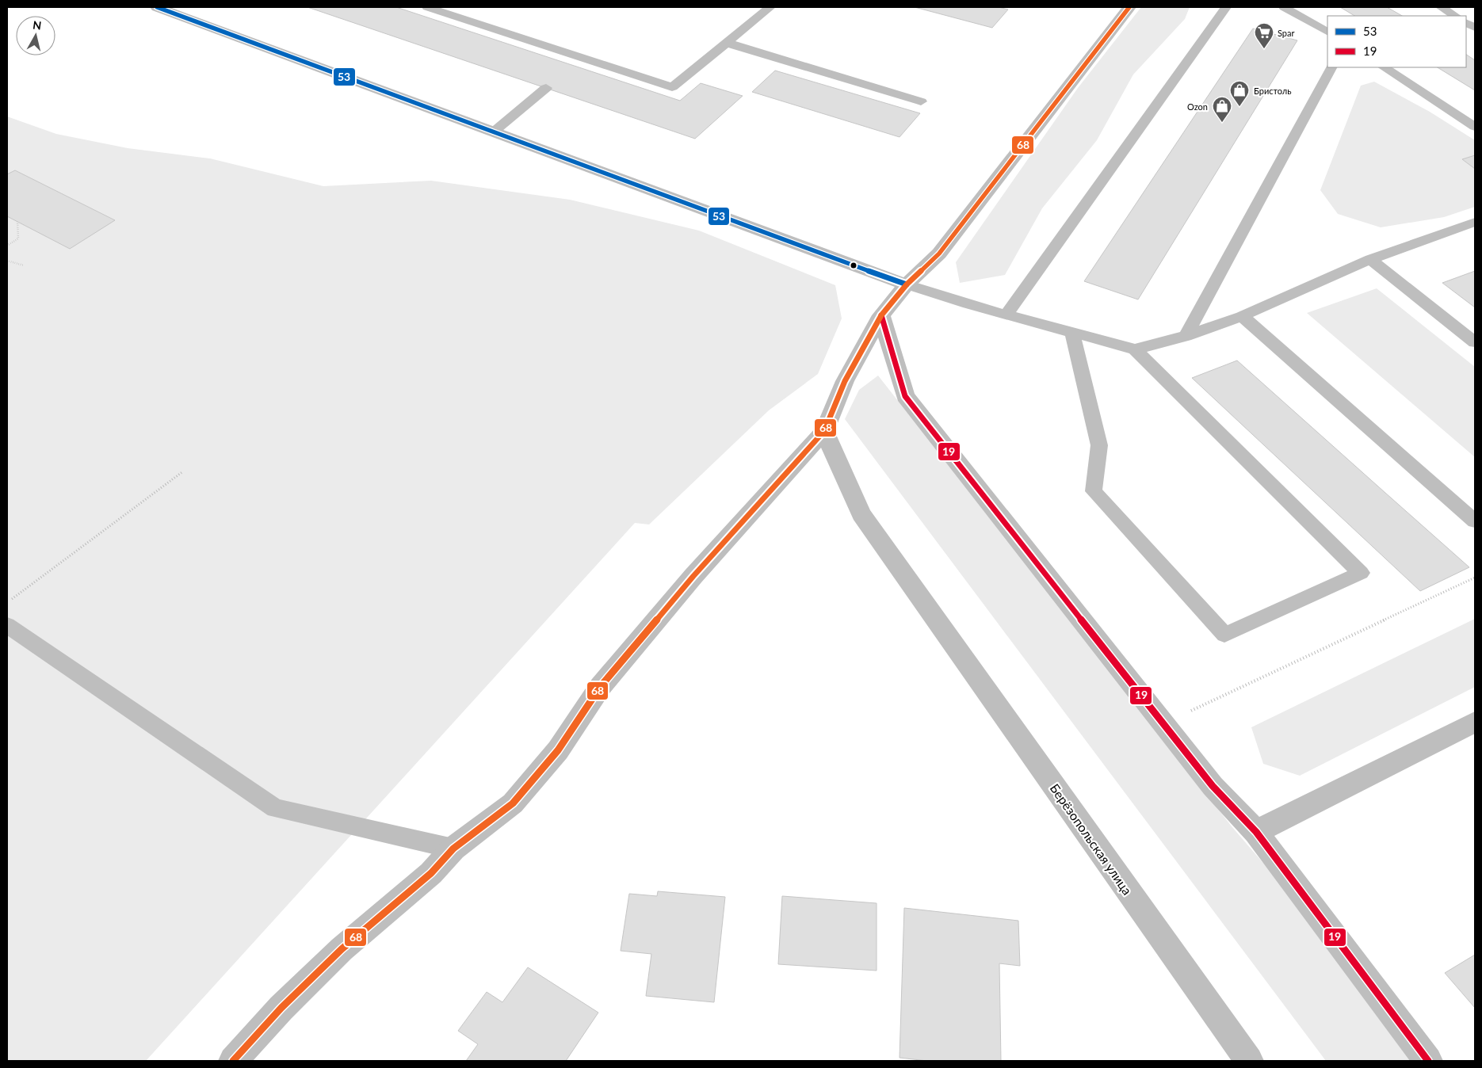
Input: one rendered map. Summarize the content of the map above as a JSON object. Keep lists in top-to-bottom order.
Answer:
{
  "streets": {
    "street": ["Берёзопольская улица"]
  },
  "places": {
    "supermarket": ["Spar"],
    "shop": ["Бристоль", "Ozon"]
  },
  "lines": ["transit line 53", "transit line 68", "transit line 19"],
  "legend": ["53", "19"],
  "north": "top"
}
